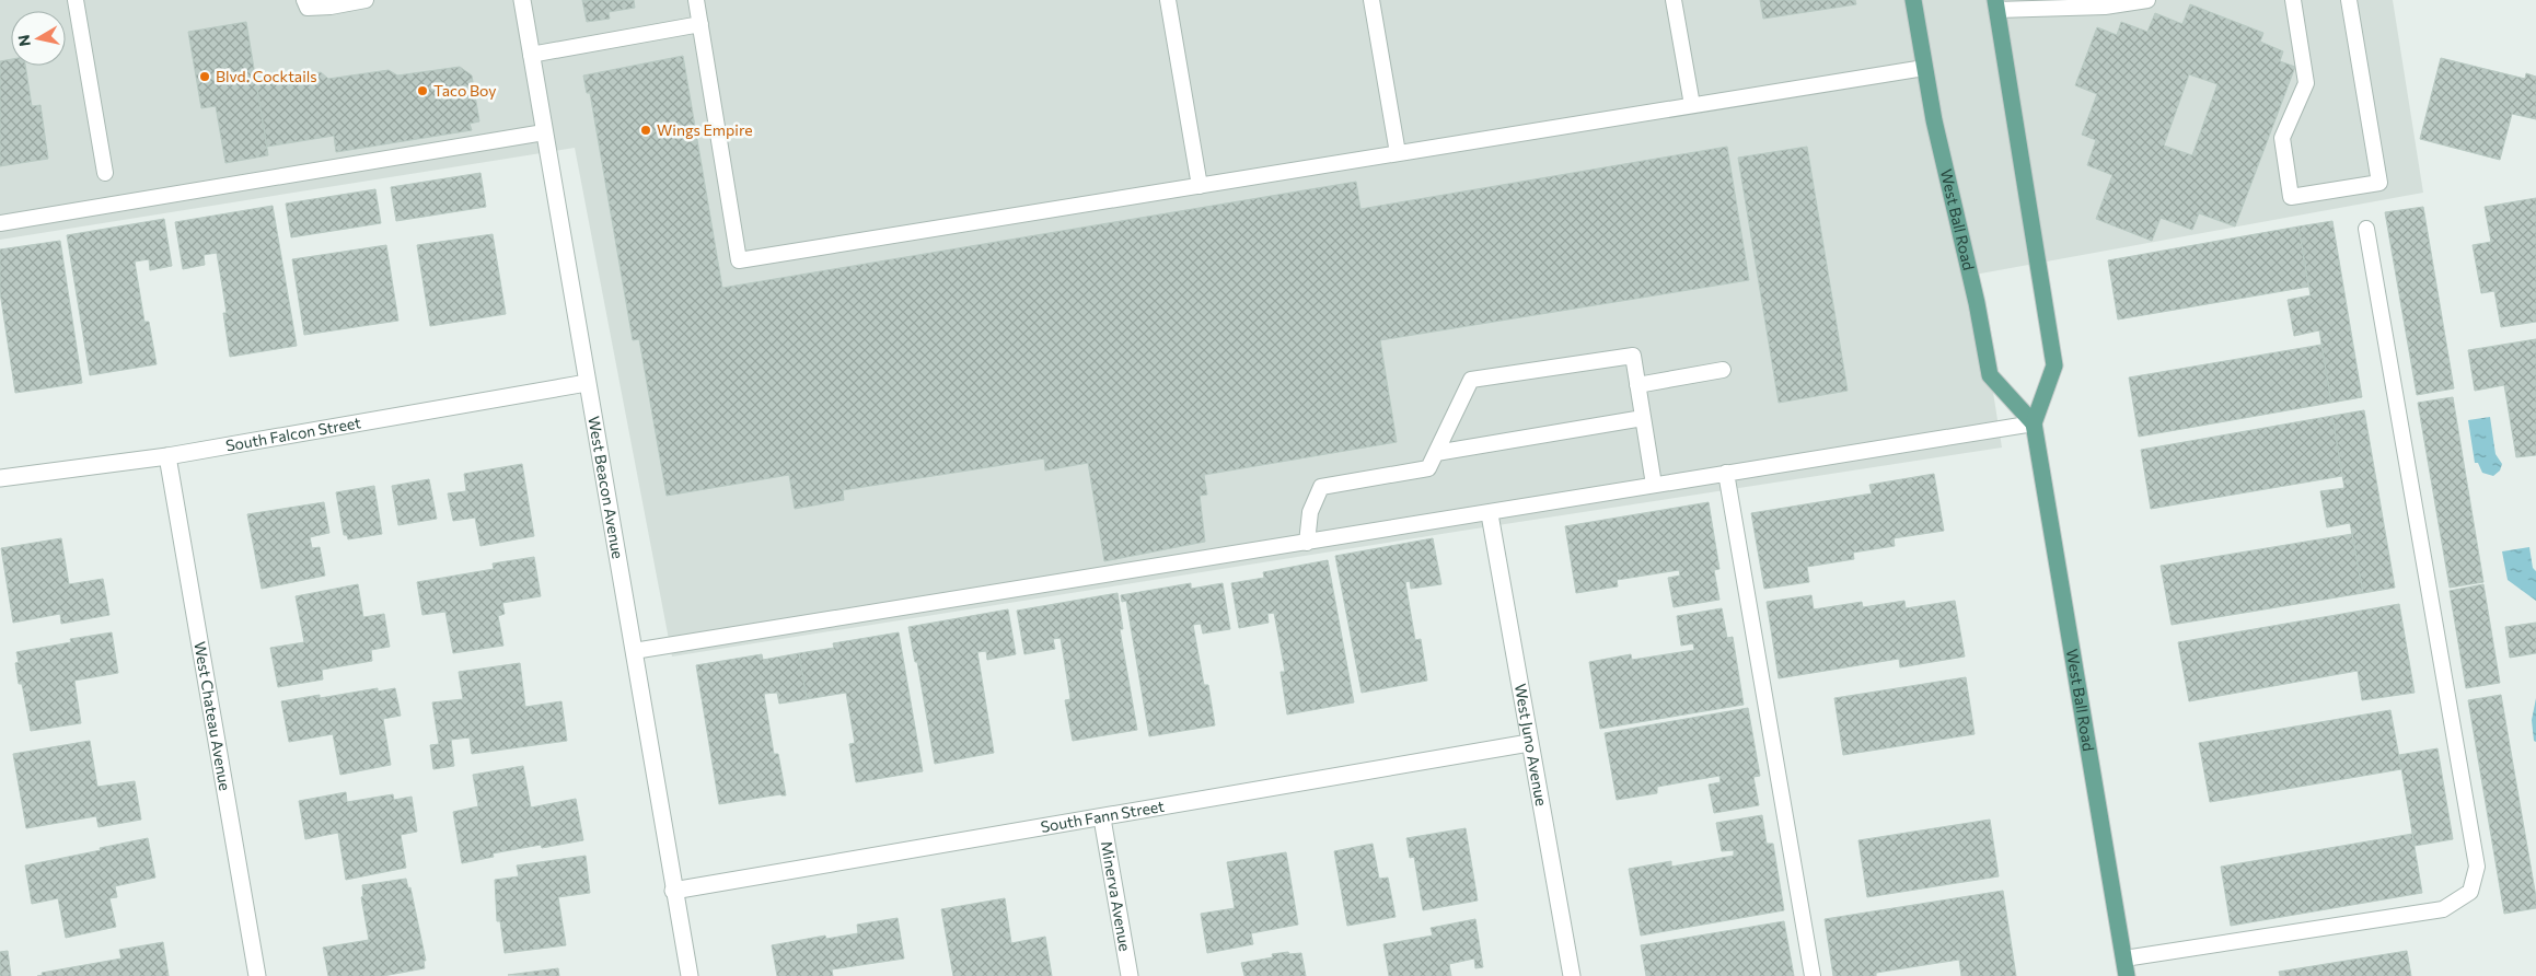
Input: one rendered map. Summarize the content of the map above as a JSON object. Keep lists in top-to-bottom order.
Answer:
{
  "streets": {
    "main road": ["West Ball Road"],
    "street": [
      "South Falcon Street",
      "West Beacon Avenue",
      "West Chateau Avenue",
      "West Juno Avenue",
      "South Fann Street",
      "Minerva Avenue"
    ]
  },
  "crossings": [
    ["South Falcon Street", "West Beacon Avenue"],
    ["South Falcon Street", "West Chateau Avenue"],
    ["West Beacon Avenue", "South Fann Street"],
    ["West Juno Avenue", "South Fann Street"],
    ["South Fann Street", "Minerva Avenue"]
  ],
  "places": ["Blvd. Cocktails", "Taco Boy", "Wings Empire"],
  "north": "left"
}
